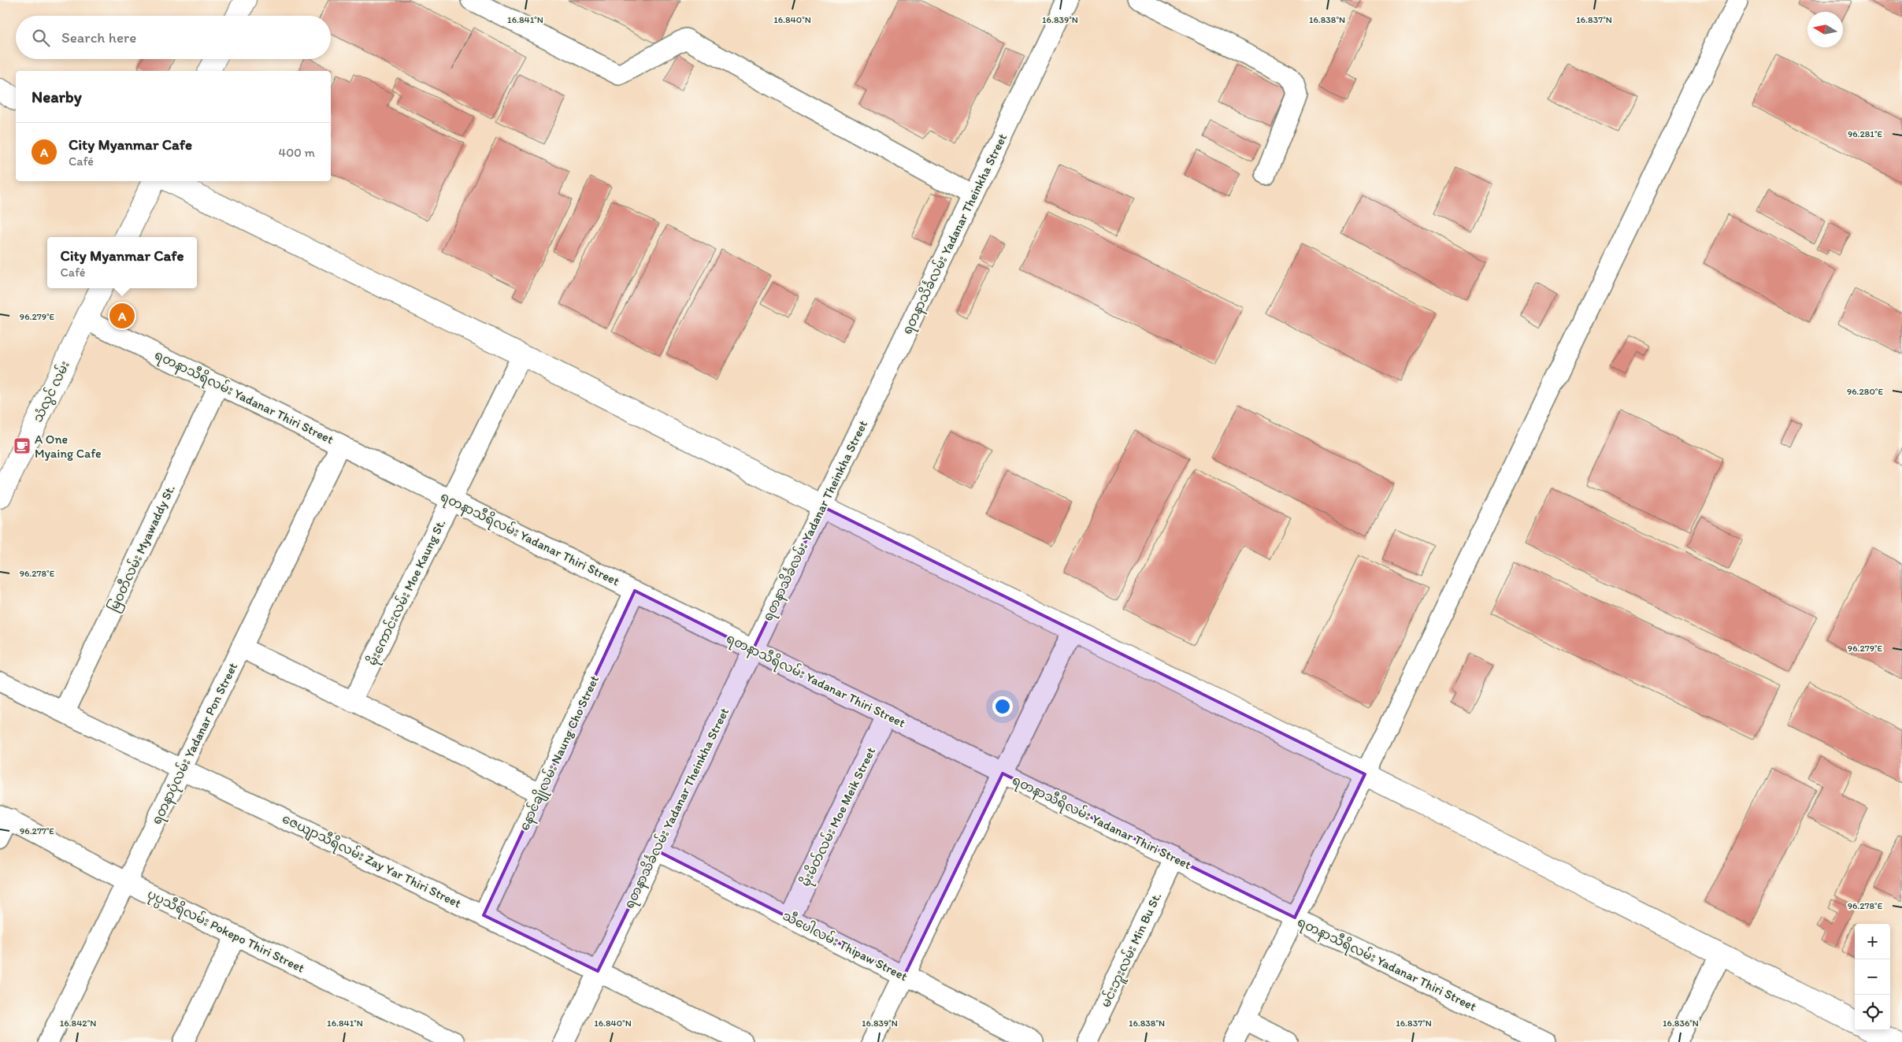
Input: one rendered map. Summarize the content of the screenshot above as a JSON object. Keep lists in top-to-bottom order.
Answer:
{
  "streets": {
    "street": [
      "ရတနာသိင်္ခလမ်း Yadanar Theinkha Street",
      "သံလွင် လမ်း",
      "ရတနာသီရိလမ်း Yadanar Thiri Street",
      "မြဝတီလမ်း Myawaddy St.",
      "မိုးကောင်းလမ်း Moe Kaung St.",
      "ရတနာပုံလမ်း Yadanar Pon Street",
      "နောင်ချိုလမ်း Naung Cho Street",
      "မိုးမိတ်လမ်း Moe Meik Street",
      "ဇေယျာသီရိလမ်း Zay Yar Thiri Street",
      "ပုပ္ပသီရိလမ်း Pokepo Thiri Street",
      "သီပေါလမ်း Thipaw Street",
      "မင်းဘူးလမ်း Min Bu St."
    ]
  },
  "crossings": [
    ["ရတနာသိင်္ခလမ်း Yadanar Theinkha Street", "ရတနာသီရိလမ်း Yadanar Thiri Street"],
    ["ရတနာသိင်္ခလမ်း Yadanar Theinkha Street", "ဇေယျာသီရိလမ်း Zay Yar Thiri Street"],
    ["ရတနာသိင်္ခလမ်း Yadanar Theinkha Street", "သီပေါလမ်း Thipaw Street"],
    ["သံလွင် လမ်း", "ရတနာသီရိလမ်း Yadanar Thiri Street"],
    ["ရတနာသီရိလမ်း Yadanar Thiri Street", "မြဝတီလမ်း Myawaddy St."],
    ["ရတနာသီရိလမ်း Yadanar Thiri Street", "မိုးကောင်းလမ်း Moe Kaung St."],
    ["ရတနာသီရိလမ်း Yadanar Thiri Street", "ရတနာပုံလမ်း Yadanar Pon Street"],
    ["ရတနာသီရိလမ်း Yadanar Thiri Street", "နောင်ချိုလမ်း Naung Cho Street"],
    ["ရတနာသီရိလမ်း Yadanar Thiri Street", "မိုးမိတ်လမ်း Moe Meik Street"],
    ["ရတနာသီရိလမ်း Yadanar Thiri Street", "မင်းဘူးလမ်း Min Bu St."],
    ["မြဝတီလမ်း Myawaddy St.", "ဇေယျာသီရိလမ်း Zay Yar Thiri Street"],
    ["ရတနာပုံလမ်း Yadanar Pon Street", "ဇေယျာသီရိလမ်း Zay Yar Thiri Street"],
    ["ရတနာပုံလမ်း Yadanar Pon Street", "ပုပ္ပသီရိလမ်း Pokepo Thiri Street"],
    ["နောင်ချိုလမ်း Naung Cho Street", "ဇေယျာသီရိလမ်း Zay Yar Thiri Street"],
    ["မိုးမိတ်လမ်း Moe Meik Street", "သီပေါလမ်း Thipaw Street"]
  ],
  "places": {
    "cafe": ["A One Myaing Cafe"]
  },
  "north": "left",
  "page": {
    "search": "Search here",
    "heading": "Nearby",
    "list": [
      {
        "mark": "A",
        "name": "City Myanmar Cafe",
        "note": "Café",
        "value": "400 m"
      }
    ],
    "popup": ["City Myanmar Cafe", "Café"],
    "pins": "A",
    "map_buttons": ["+", "−"]
  },
  "coordinates": [
    "16.841°N",
    "16.840°N",
    "16.839°N",
    "16.838°N",
    "16.837°N",
    "96.281°E",
    "96.279°E",
    "96.280°E",
    "96.278°E",
    "96.277°E",
    "16.842°N",
    "16.836°N"
  ]
}
